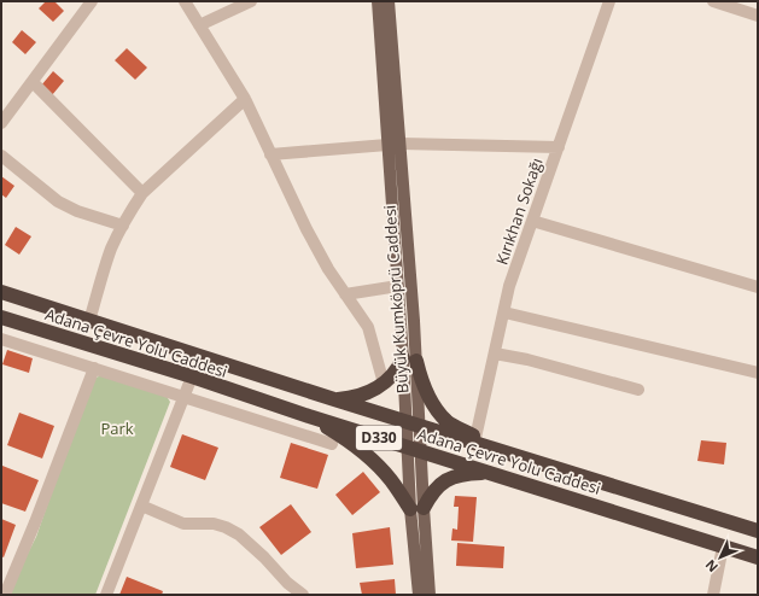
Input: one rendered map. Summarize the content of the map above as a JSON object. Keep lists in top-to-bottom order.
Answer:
{
  "streets": {
    "highway": ["Adana Çevre Yolu Caddesi", "D330"],
    "main road": ["Büyük Kumköprü Caddesi"],
    "street": ["Kırıkhan Sokağı"]
  },
  "crossings": [
    ["Büyük Kumköprü Caddesi", "Adana Çevre Yolu Caddesi"]
  ],
  "parks": ["Park"],
  "north": "bottom left"
}
